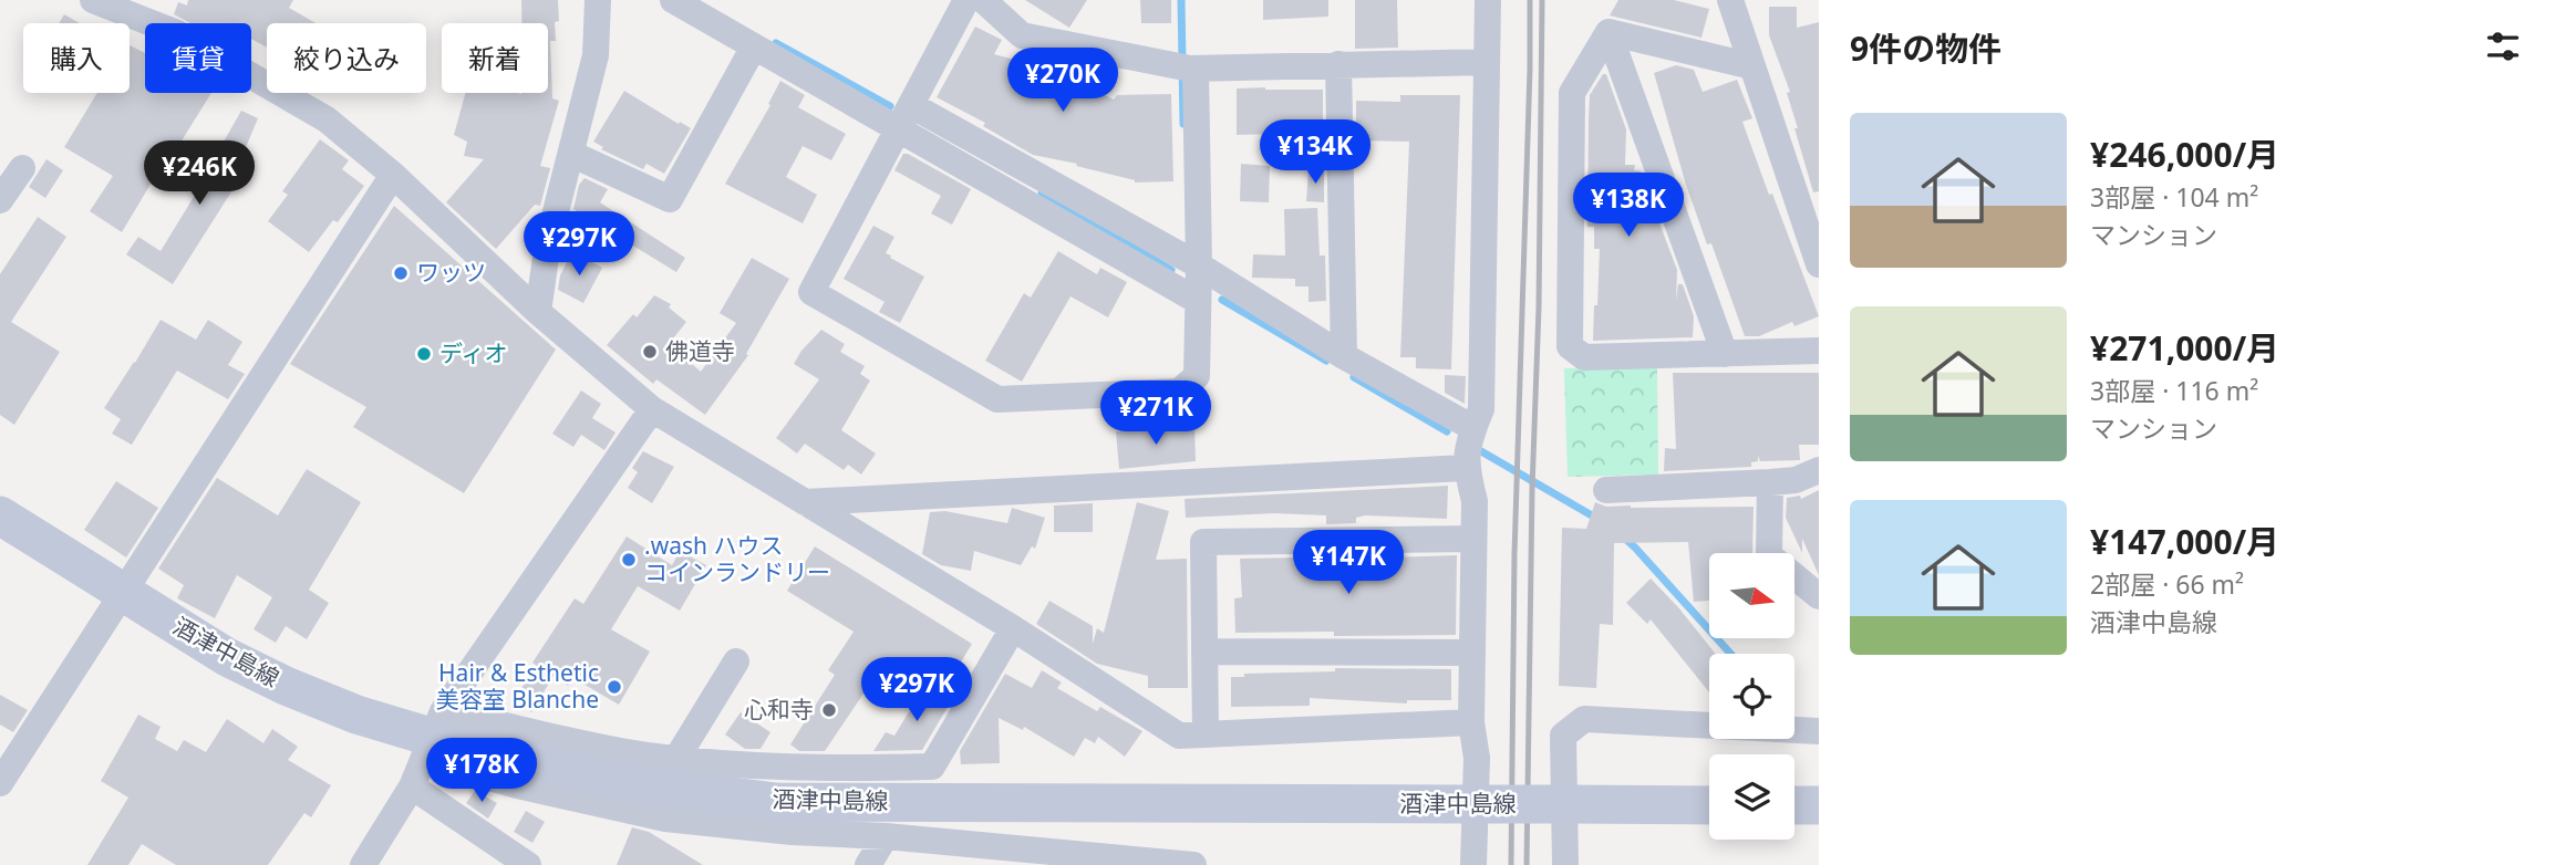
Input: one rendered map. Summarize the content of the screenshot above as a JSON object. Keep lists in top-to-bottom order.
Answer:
{
  "streets": {
    "main road": ["酒津中島線"]
  },
  "places": [
    "ワッツ",
    "佛道寺",
    "ディオ",
    ".wash ハウス コインランドリー",
    "Hair & Esthetic 美容室 Blanche",
    "心和寺"
  ],
  "north": "right",
  "page": {
    "heading": "9件の物件",
    "chip": [
      "購入",
      "賃貸",
      "絞り込み",
      "新着"
    ],
    "price": [
      "¥270K",
      "¥134K",
      "¥246K",
      "¥138K",
      "¥297K",
      "¥271K",
      "¥147K",
      "¥297K",
      "¥178K"
    ],
    "list": [
      {
        "name": "¥246,000/月",
        "note": "3部屋 · 104 m² · マンション"
      },
      {
        "name": "¥271,000/月",
        "note": "3部屋 · 116 m² · マンション"
      },
      {
        "name": "¥147,000/月",
        "note": "2部屋 · 66 m² · 酒津中島線"
      }
    ]
  }
}
